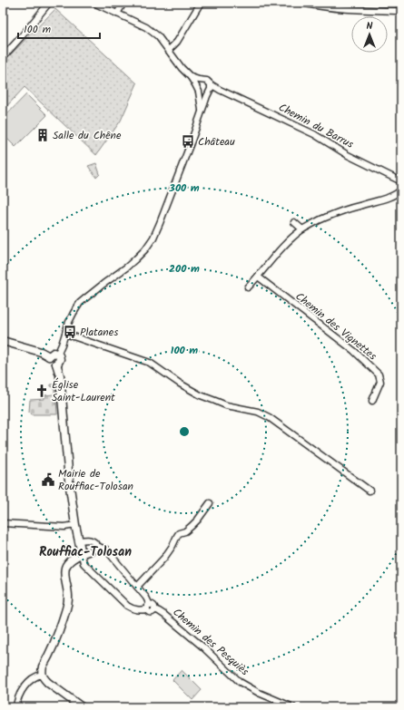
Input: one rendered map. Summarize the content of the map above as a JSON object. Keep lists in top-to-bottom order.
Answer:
{
  "streets": {
    "street": ["Chemin du Barrus", "Chemin des Vignettes", "Chemin des Pesquiès"]
  },
  "districts": ["Rouffiac-Tolosan"],
  "places": {
    "building": ["Salle du Chêne"],
    "bus stop": ["Château", "Platanes"],
    "church": ["Église Saint-Laurent"],
    "public building": ["Mairie de Rouffiac-Tolosan"]
  },
  "scale_bar": "100 m",
  "north": "top",
  "rings": ["300 m", "200 m", "100 m"]
}
